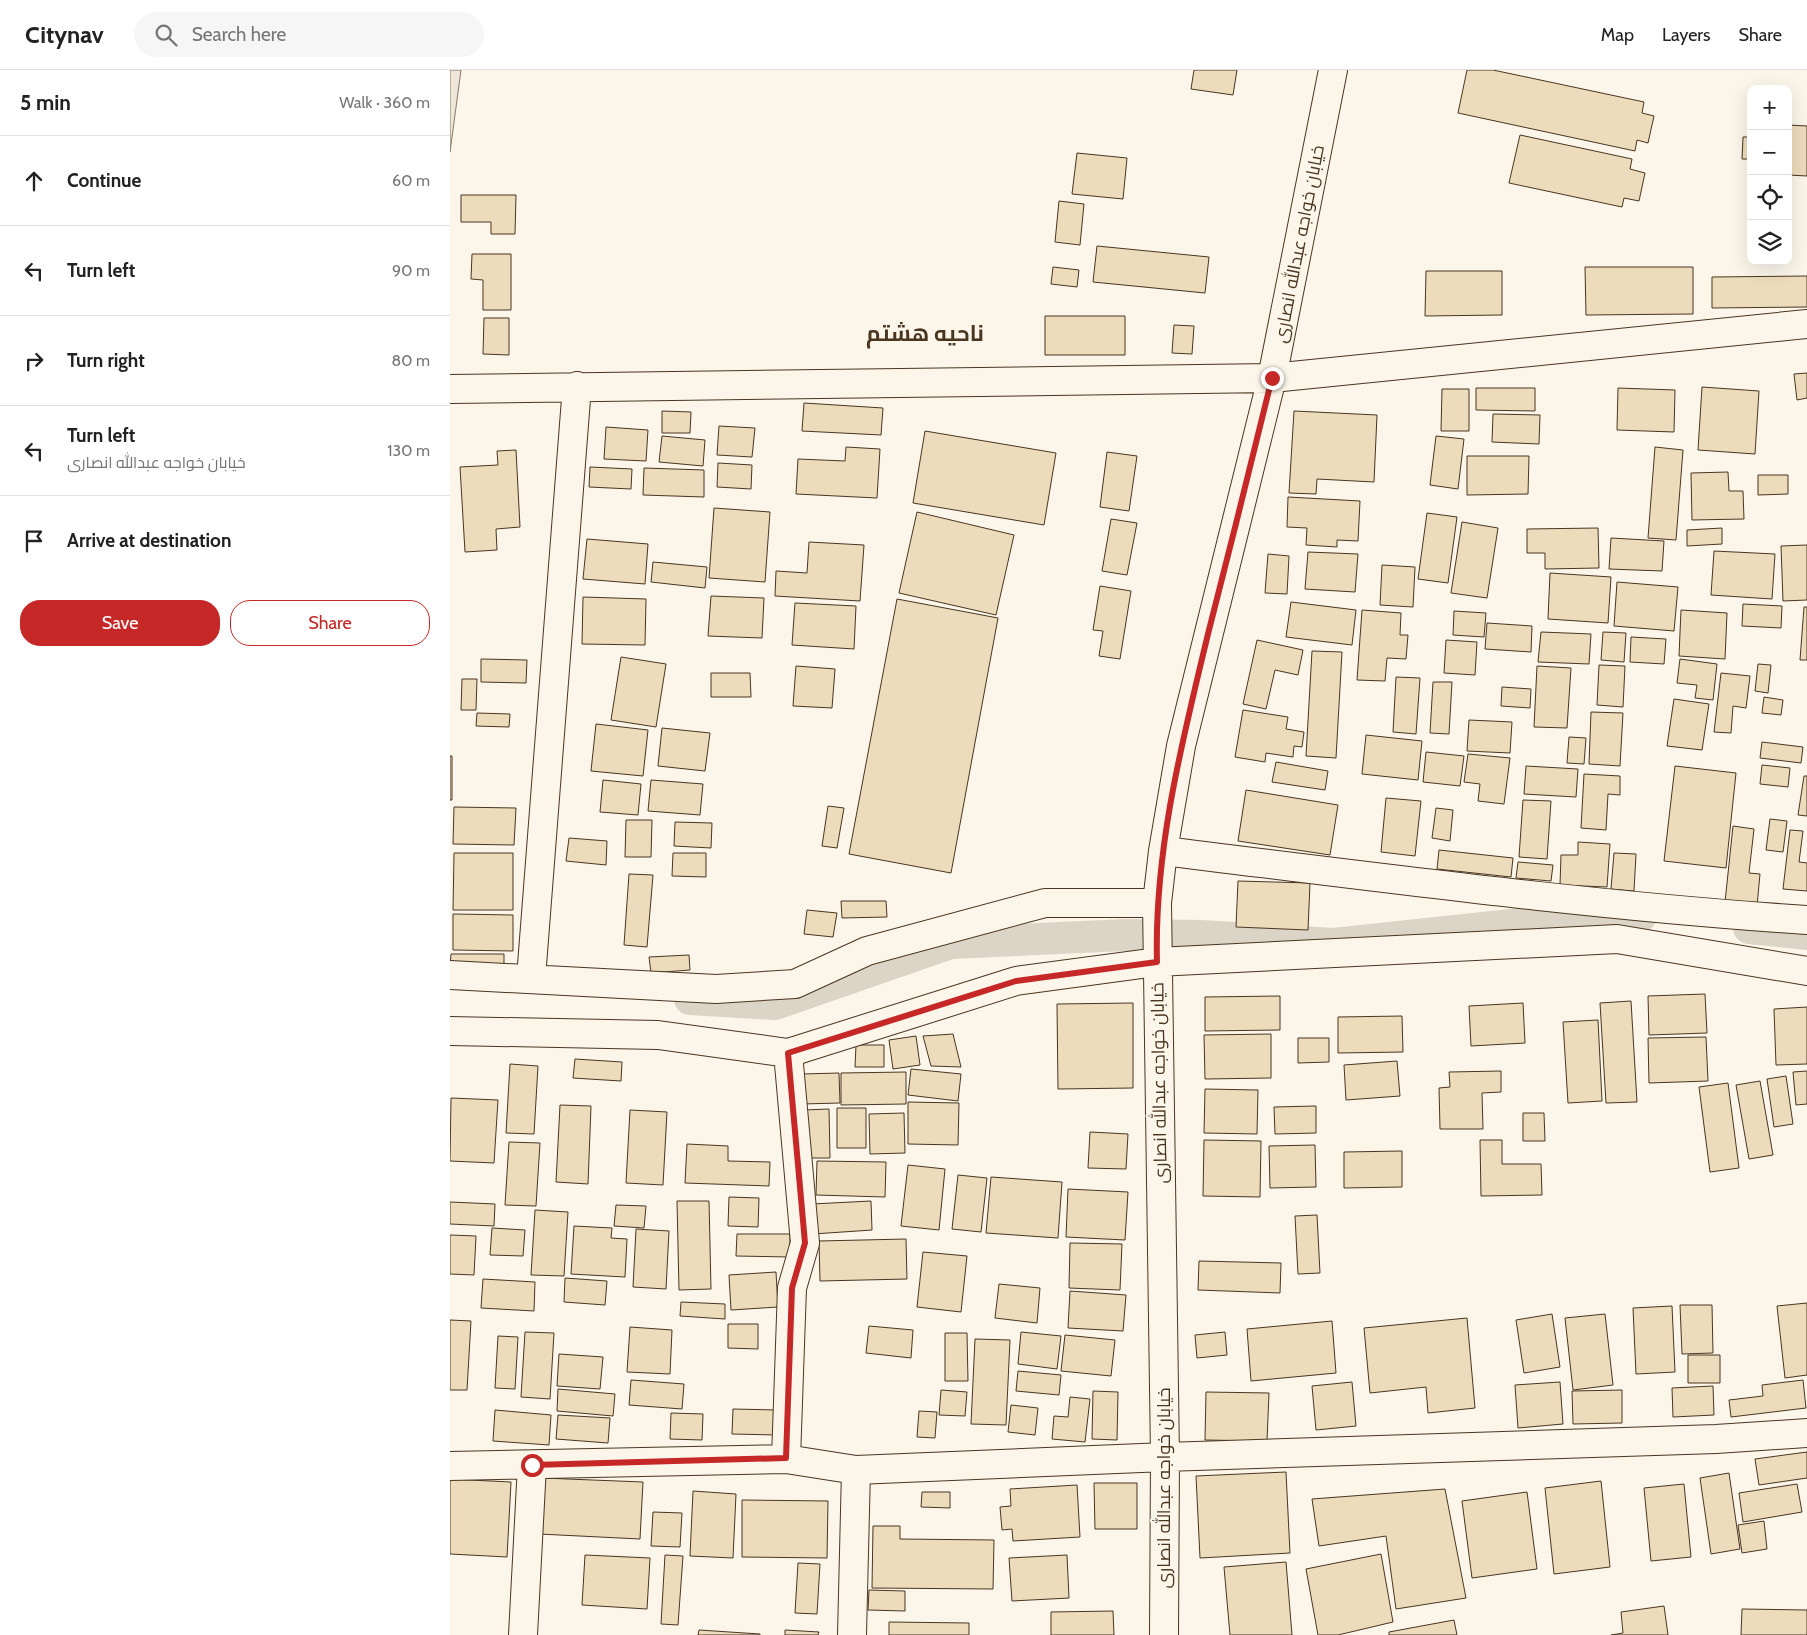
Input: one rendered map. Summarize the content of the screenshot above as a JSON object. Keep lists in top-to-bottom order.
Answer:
{
  "streets": {
    "street": ["خیابان خواجه عبدالله انصاری"]
  },
  "districts": ["ناحیه هشتم"],
  "page": {
    "header": "Citynav",
    "search": "Search here",
    "nav": ["Map", "Layers", "Share"],
    "heading": ["5 min", "Walk · 360 m"],
    "map_buttons": ["+", "−"],
    "list": [
      ["Continue", "60 m"],
      ["Turn left", "90 m"],
      ["Turn right", "80 m"],
      ["Turn left", "خیابان خواجه عبدالله انصاری", "130 m"],
      "Arrive at destination"
    ],
    "buttons": ["Save", "Share"]
  }
}
